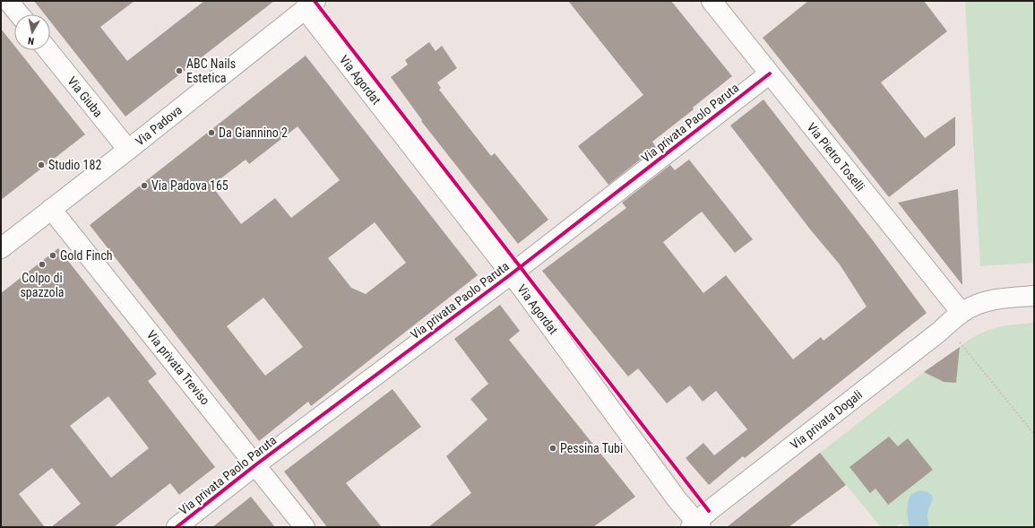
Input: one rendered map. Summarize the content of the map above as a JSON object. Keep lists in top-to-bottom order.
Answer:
{
  "streets": {
    "street": [
      "Via Agordat",
      "Via Giuba",
      "Via privata Paolo Paruta",
      "Via Padova",
      "Via Pietro Toselli",
      "Via privata Treviso",
      "Via privata Dogali"
    ]
  },
  "crossings": [
    ["Via Agordat", "Via privata Paolo Paruta"],
    ["Via Agordat", "Via Padova"],
    ["Via Agordat", "Via privata Dogali"],
    ["Via Giuba", "Via Padova"],
    ["Via privata Paolo Paruta", "Via Pietro Toselli"],
    ["Via privata Paolo Paruta", "Via privata Treviso"],
    ["Via Padova", "Via privata Treviso"],
    ["Via Pietro Toselli", "Via privata Dogali"]
  ],
  "places": [
    "ABC Nails Estetica",
    "Da Giannino 2",
    "Studio 182",
    "Via Padova 165",
    "Gold Finch",
    "Colpo di spazzola",
    "Pessina Tubi"
  ],
  "north": "bottom"
}
